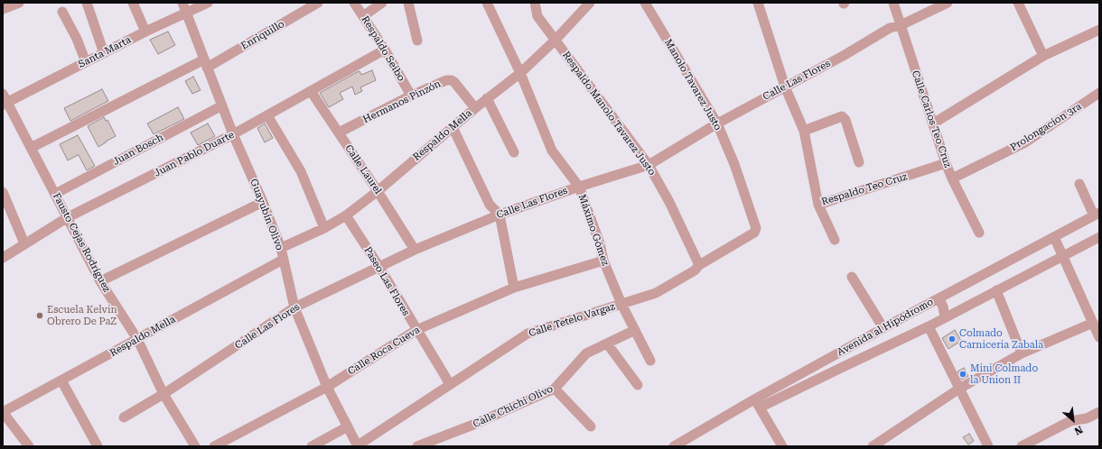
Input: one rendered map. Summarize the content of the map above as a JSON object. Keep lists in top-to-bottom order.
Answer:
{
  "streets": {
    "street": [
      "Enriquillo",
      "Respaldo Seibo",
      "Santa Marta",
      "Calle Las Flores",
      "Manolo Tavarez Justo",
      "Hermanos Pinzón",
      "Respaldo Manolo Tavarez Justo",
      "Calle Carlos Teo Cruz",
      "Prolongacion 3ra",
      "Respaldo Mella",
      "Juan Bosch",
      "Juan Pablo Duarte",
      "Calle Laurel",
      "Respaldo Teo Cruz",
      "Guayubín Olivo",
      "Máximo Gómez",
      "Fausto Cejas Rodríguez",
      "Paseo Las Flores",
      "Calle Tetelo Vargaz",
      "Avenida al Hipódromo",
      "Calle Roca Cueva",
      "Calle Chichi Olivo"
    ]
  },
  "crossings": [
    ["Enriquillo", "Guayubín Olivo"],
    ["Enriquillo", "Fausto Cejas Rodríguez"],
    ["Respaldo Seibo", "Hermanos Pinzón"],
    ["Respaldo Seibo", "Juan Pablo Duarte"],
    ["Santa Marta", "Guayubín Olivo"],
    ["Santa Marta", "Fausto Cejas Rodríguez"],
    ["Calle Las Flores", "Manolo Tavarez Justo"],
    ["Calle Las Flores", "Respaldo Manolo Tavarez Justo"],
    ["Calle Las Flores", "Calle Carlos Teo Cruz"],
    ["Calle Las Flores", "Calle Laurel"],
    ["Calle Las Flores", "Respaldo Teo Cruz"],
    ["Calle Las Flores", "Guayubín Olivo"],
    ["Calle Las Flores", "Máximo Gómez"],
    ["Calle Las Flores", "Fausto Cejas Rodríguez"],
    ["Calle Las Flores", "Paseo Las Flores"],
    ["Manolo Tavarez Justo", "Calle Tetelo Vargaz"],
    ["Hermanos Pinzón", "Respaldo Mella"],
    ["Hermanos Pinzón", "Calle Laurel"],
    ["Respaldo Manolo Tavarez Justo", "Respaldo Mella"],
    ["Respaldo Manolo Tavarez Justo", "Calle Tetelo Vargaz"],
    ["Calle Carlos Teo Cruz", "Prolongacion 3ra"],
    ["Calle Carlos Teo Cruz", "Respaldo Teo Cruz"],
    ["Respaldo Mella", "Calle Laurel"],
    ["Respaldo Mella", "Guayubín Olivo"],
    ["Respaldo Mella", "Máximo Gómez"],
    ["Respaldo Mella", "Fausto Cejas Rodríguez"],
    ["Respaldo Mella", "Paseo Las Flores"],
    ["Juan Bosch", "Guayubín Olivo"],
    ["Juan Bosch", "Fausto Cejas Rodríguez"],
    ["Juan Pablo Duarte", "Calle Laurel"],
    ["Juan Pablo Duarte", "Guayubín Olivo"],
    ["Juan Pablo Duarte", "Fausto Cejas Rodríguez"],
    ["Guayubín Olivo", "Calle Tetelo Vargaz"],
    ["Guayubín Olivo", "Calle Roca Cueva"],
    ["Máximo Gómez", "Calle Tetelo Vargaz"],
    ["Máximo Gómez", "Calle Roca Cueva"],
    ["Máximo Gómez", "Calle Chichi Olivo"],
    ["Paseo Las Flores", "Calle Tetelo Vargaz"],
    ["Paseo Las Flores", "Calle Roca Cueva"]
  ],
  "places": ["Escuela Kelvin Obrero De PaZ", "Colmado Carniceria Zabala", "Mini Colmado la Union II"],
  "north": "bottom right"
}
